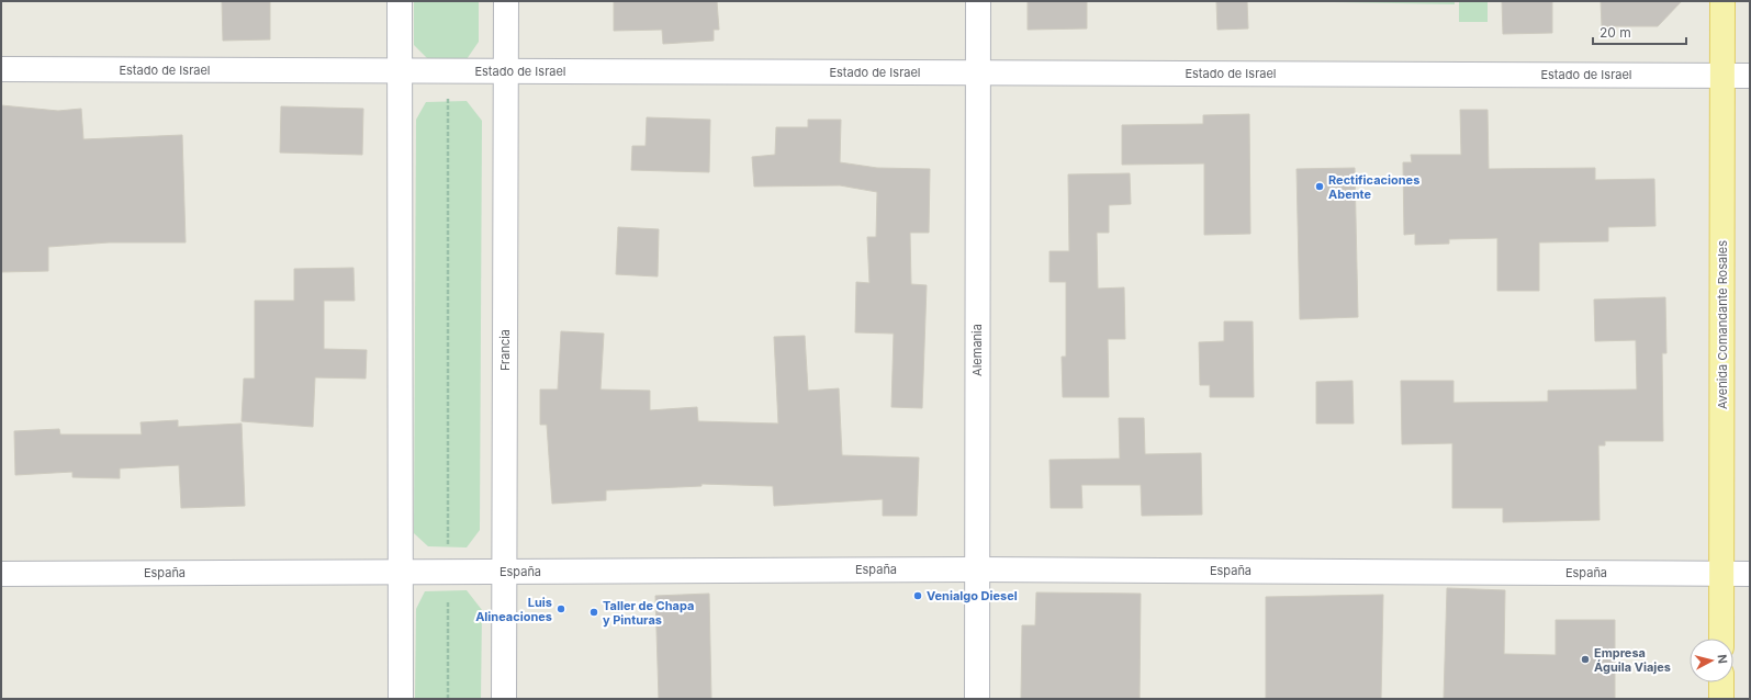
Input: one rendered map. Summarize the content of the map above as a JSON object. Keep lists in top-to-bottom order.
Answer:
{
  "streets": {
    "main road": ["Avenida Comandante Rosales"],
    "street": [
      "Estado de Israel",
      "Francia",
      "Alemania",
      "España"
    ]
  },
  "crossings": [
    ["Estado de Israel", "Avenida Comandante Rosales"],
    ["Estado de Israel", "Francia"],
    ["Estado de Israel", "Alemania"],
    ["Avenida Comandante Rosales", "España"],
    ["Francia", "España"],
    ["Alemania", "España"]
  ],
  "places": [
    "Rectificaciones Abente",
    "Venialgo Diesel",
    "Luis Alineaciones",
    "Taller de Chapa y Pinturas",
    "Empresa Águila Viajes"
  ],
  "scale_bar": "20 m",
  "north": "right"
}
